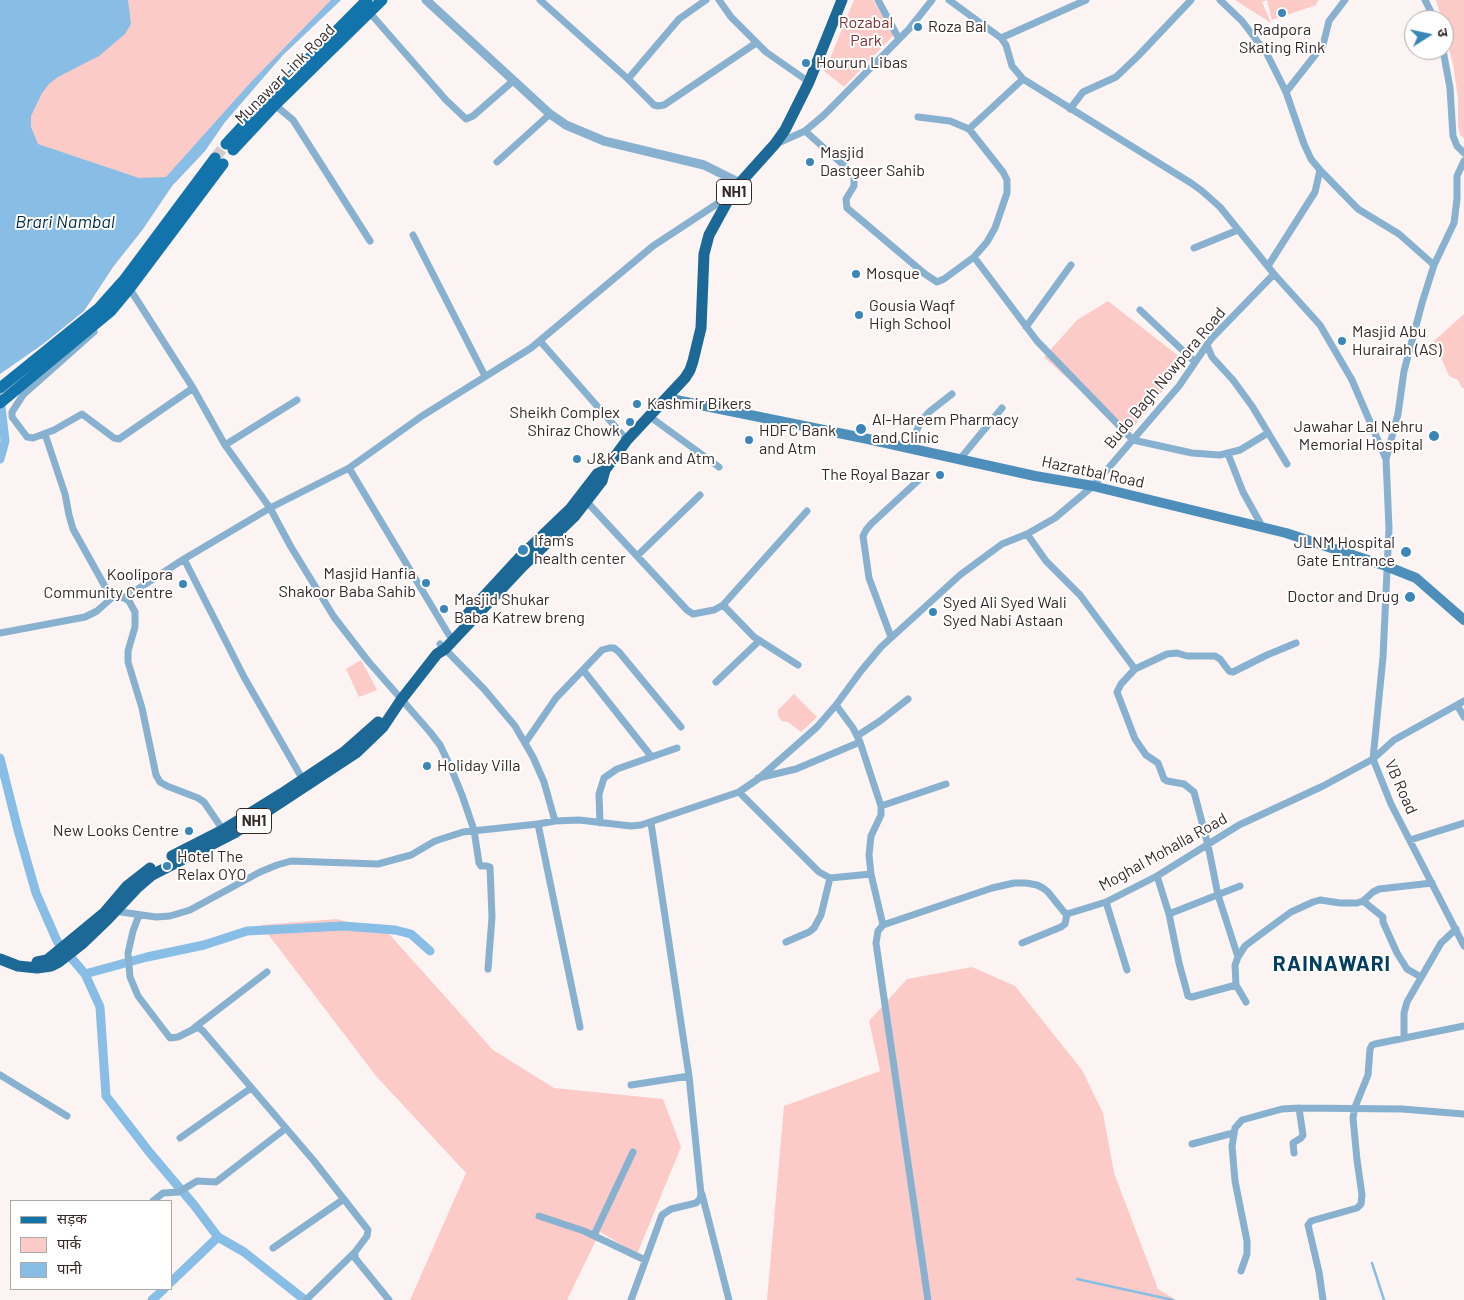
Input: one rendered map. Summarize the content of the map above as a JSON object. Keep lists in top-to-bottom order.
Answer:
{
  "streets": {
    "highway": ["NH1"],
    "main road": ["Munawar Link Road", "Hazratbal Road"],
    "street": ["Budo Bagh Nowpora Road", "VB Road", "Moghal Mohalla Road"]
  },
  "crossings": [
    ["NH1", "Budo Bagh Nowpora Road"],
    ["NH1", "Hazratbal Road"],
    ["Budo Bagh Nowpora Road", "Hazratbal Road"],
    ["Hazratbal Road", "VB Road"],
    ["VB Road", "Moghal Mohalla Road"]
  ],
  "districts": ["RAINAWARI"],
  "water": ["Brari Nambal"],
  "parks": ["Rozabal Park"],
  "places": [
    "Radpora Skating Rink",
    "Roza Bal",
    "Hourun Libas",
    "Masjid Dastgeer Sahib",
    "Mosque",
    "Gousia Waqf High School",
    "Masjid Abu Hurairah (AS)",
    "Kashmir Bikers",
    "Sheikh Complex Shiraz Chowk",
    "Al-Hareem Pharmacy and Clinic",
    "Jawahar Lal Nehru Memorial Hospital",
    "HDFC Bank and Atm",
    "J&K Bank and Atm",
    "The Royal Bazar",
    "Ifam's health center",
    "JLNM Hospital Gate Entrance",
    "Masjid Hanfia Shakoor Baba Sahib",
    "Koolipora Community Centre",
    "Doctor and Drug",
    "Masjid Shukar Baba Katrew breng",
    "Syed Ali Syed Wali Syed Nabi Astaan",
    "Holiday Villa",
    "New Looks Centre",
    "Hotel The Relax OYO"
  ],
  "legend": ["सड़क", "पार्क", "पानी"],
  "north": "right"
}
